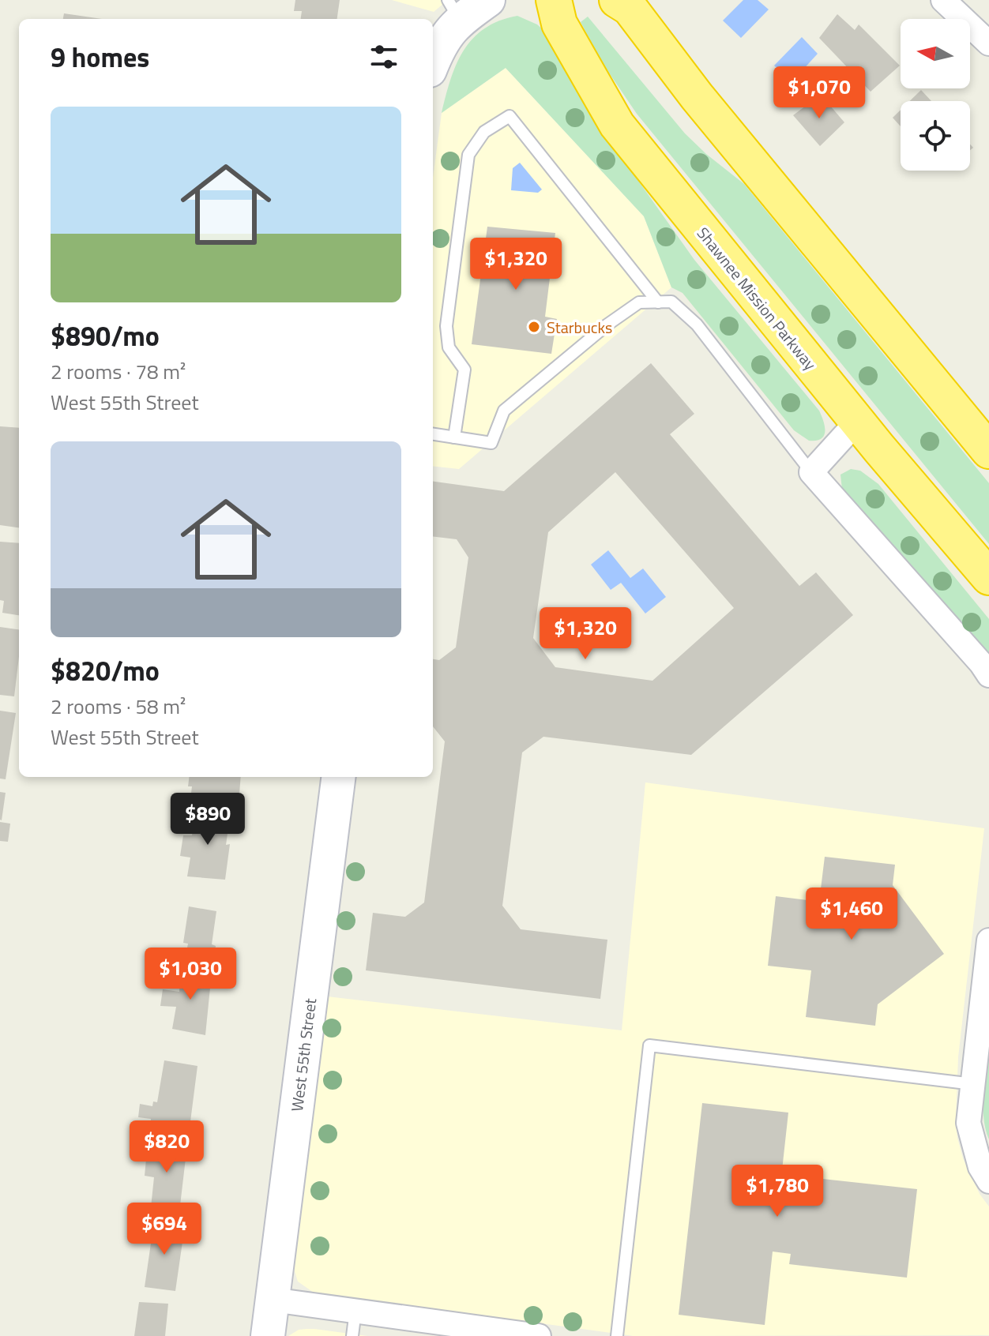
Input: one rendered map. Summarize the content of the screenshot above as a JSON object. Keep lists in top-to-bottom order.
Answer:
{
  "streets": {
    "highway": ["Shawnee Mission Parkway"],
    "street": ["West 55th Street"]
  },
  "places": ["Starbucks"],
  "north": "left",
  "page": {
    "heading": "9 homes",
    "price": [
      "$1,070",
      "$1,320",
      "$1,320",
      "$890",
      "$1,460",
      "$1,030",
      "$820",
      "$1,780",
      "$694"
    ],
    "list": [
      {
        "name": "$890/mo",
        "note": "2 rooms · 78 m² · West 55th Street"
      },
      {
        "name": "$820/mo",
        "note": "2 rooms · 58 m² · West 55th Street"
      }
    ]
  }
}
